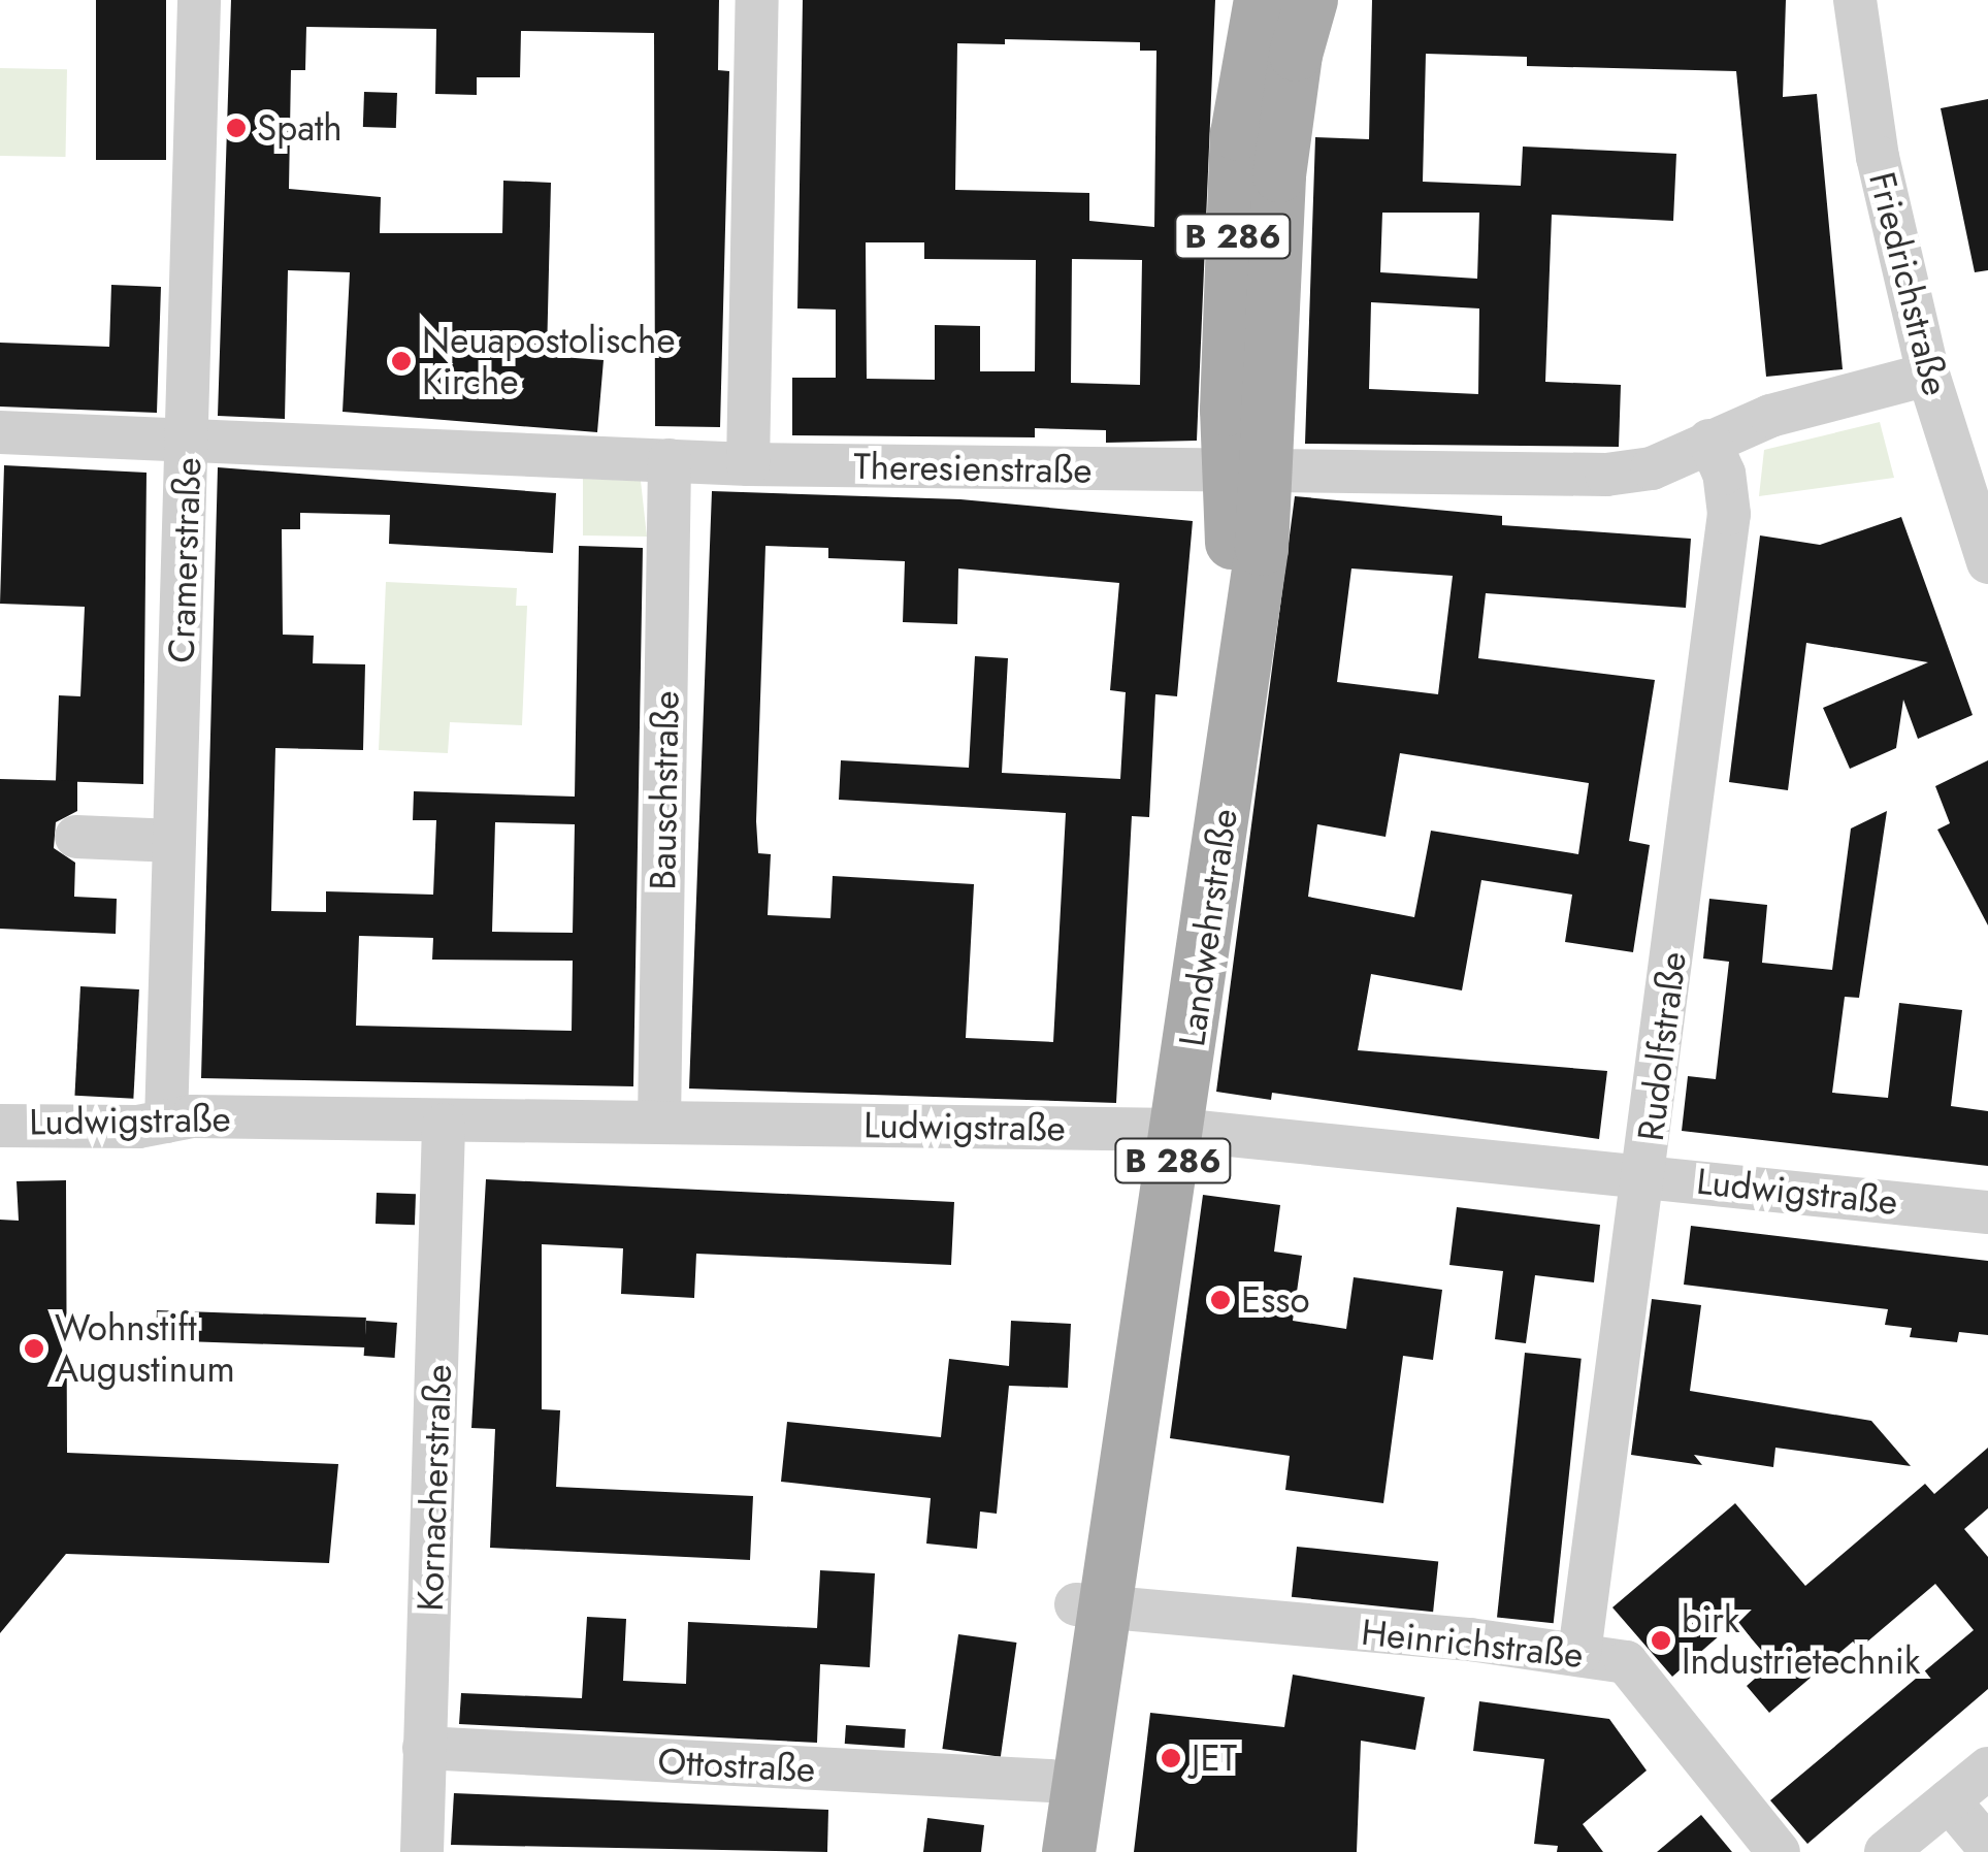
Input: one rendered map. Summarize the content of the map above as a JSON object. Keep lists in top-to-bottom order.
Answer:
{
  "streets": {
    "main road": ["B 286", "Landwehrstraße"],
    "street": [
      "Friedrichstraße",
      "Theresienstraße",
      "Cramerstraße",
      "Bauschstraße",
      "Rudolfstraße",
      "Ludwigstraße",
      "Kornacherstraße",
      "Heinrichstraße",
      "Ottostraße"
    ]
  },
  "crossings": [
    ["Friedrichstraße", "Theresienstraße"],
    ["Theresienstraße", "Cramerstraße"],
    ["Theresienstraße", "Bauschstraße"],
    ["Theresienstraße", "Landwehrstraße"],
    ["Theresienstraße", "Rudolfstraße"],
    ["Cramerstraße", "Ludwigstraße"],
    ["Bauschstraße", "Ludwigstraße"],
    ["Landwehrstraße", "Ludwigstraße"],
    ["Landwehrstraße", "Heinrichstraße"],
    ["Landwehrstraße", "Ottostraße"],
    ["Rudolfstraße", "Ludwigstraße"],
    ["Rudolfstraße", "Heinrichstraße"],
    ["Ludwigstraße", "Kornacherstraße"],
    ["Kornacherstraße", "Ottostraße"]
  ],
  "places": [
    "Spath",
    "Neuapostolische Kirche",
    "Esso",
    "Wohnstift Augustinum",
    "birk Industrietechnik",
    "JET"
  ]
}
